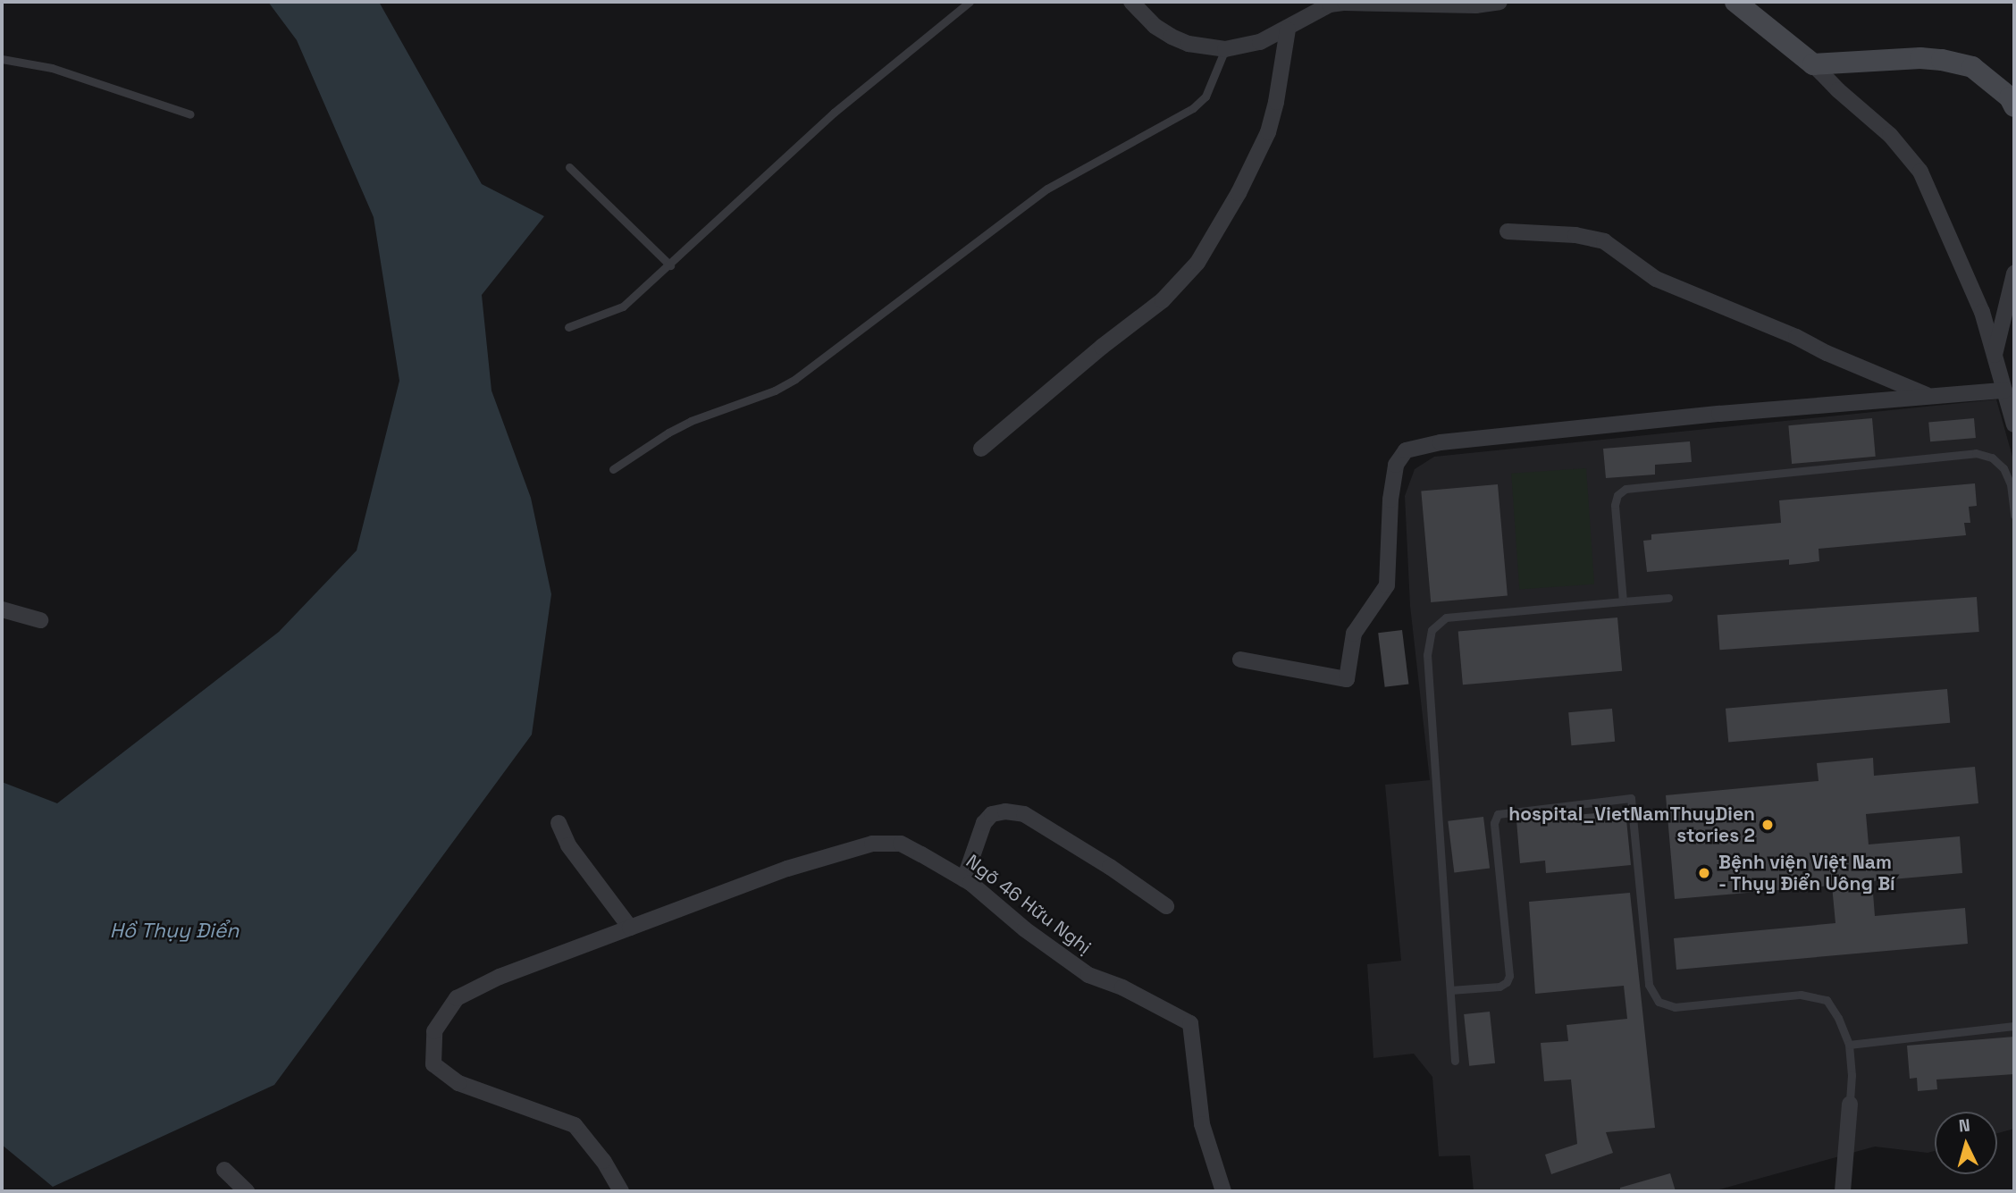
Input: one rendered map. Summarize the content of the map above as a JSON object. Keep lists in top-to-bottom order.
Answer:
{
  "streets": {
    "street": ["Ngõ 46 Hữu Nghị"]
  },
  "water": ["Hồ Thụy Điển"],
  "places": ["hospital_VietNamThuyDien stories 2", "Bệnh viện Việt Nam - Thụy Điển Uông Bí"],
  "north": "top"
}
